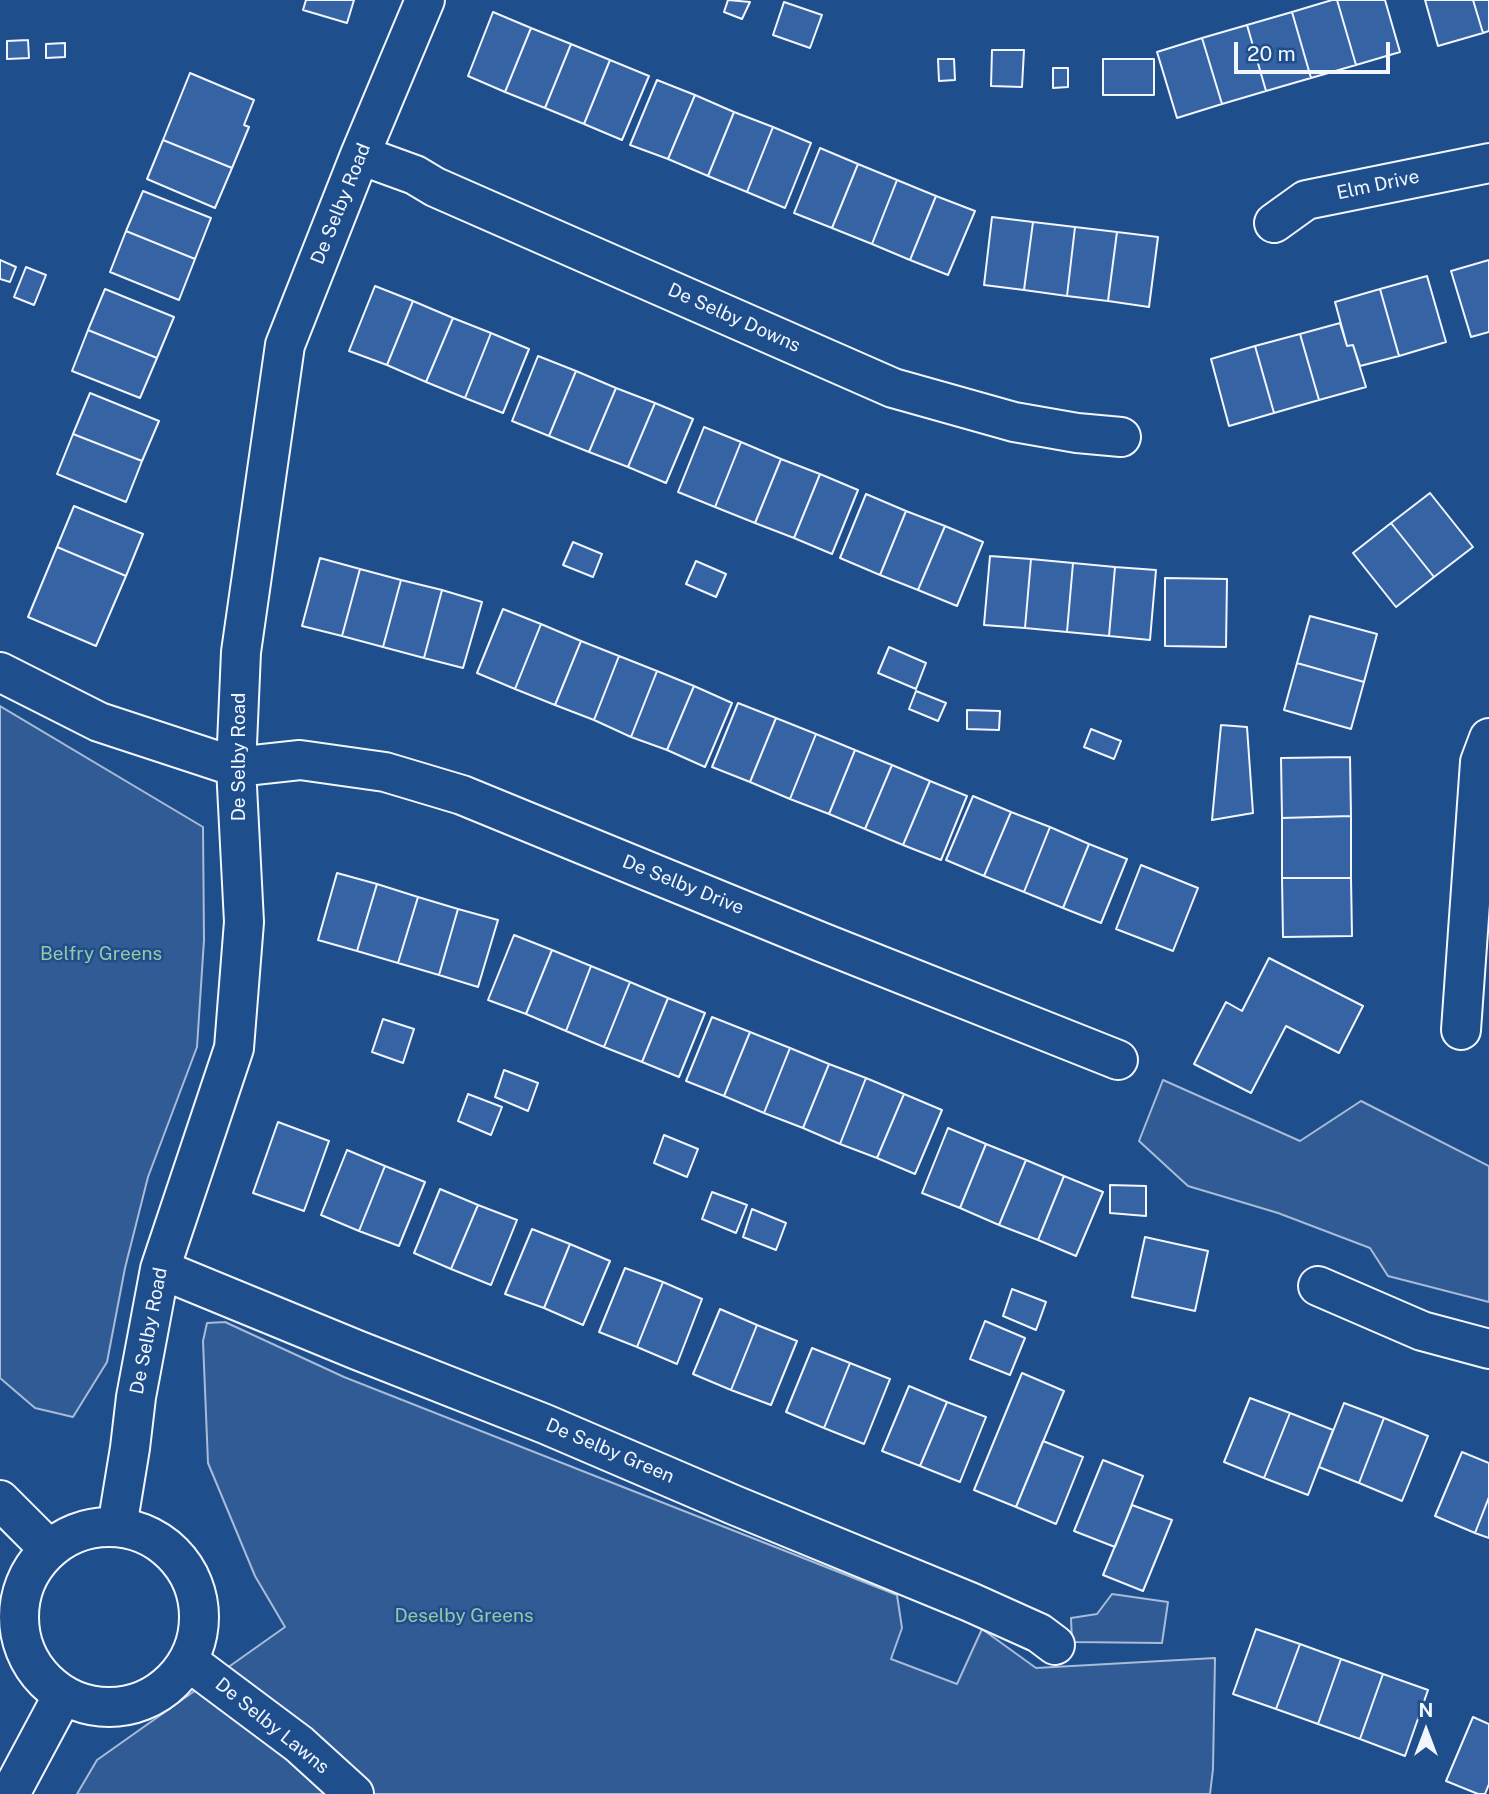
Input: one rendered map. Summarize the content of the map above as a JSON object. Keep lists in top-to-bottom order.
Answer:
{
  "streets": {
    "street": [
      "Elm Drive",
      "De Selby Road",
      "De Selby Downs",
      "De Selby Drive",
      "De Selby Green",
      "De Selby Lawns"
    ]
  },
  "crossings": [
    ["De Selby Road", "De Selby Downs"],
    ["De Selby Road", "De Selby Drive"],
    ["De Selby Road", "De Selby Green"],
    ["De Selby Road", "De Selby Lawns"]
  ],
  "parks": ["Belfry Greens", "Deselby Greens"],
  "scale_bar": "20 m",
  "north": "top"
}
